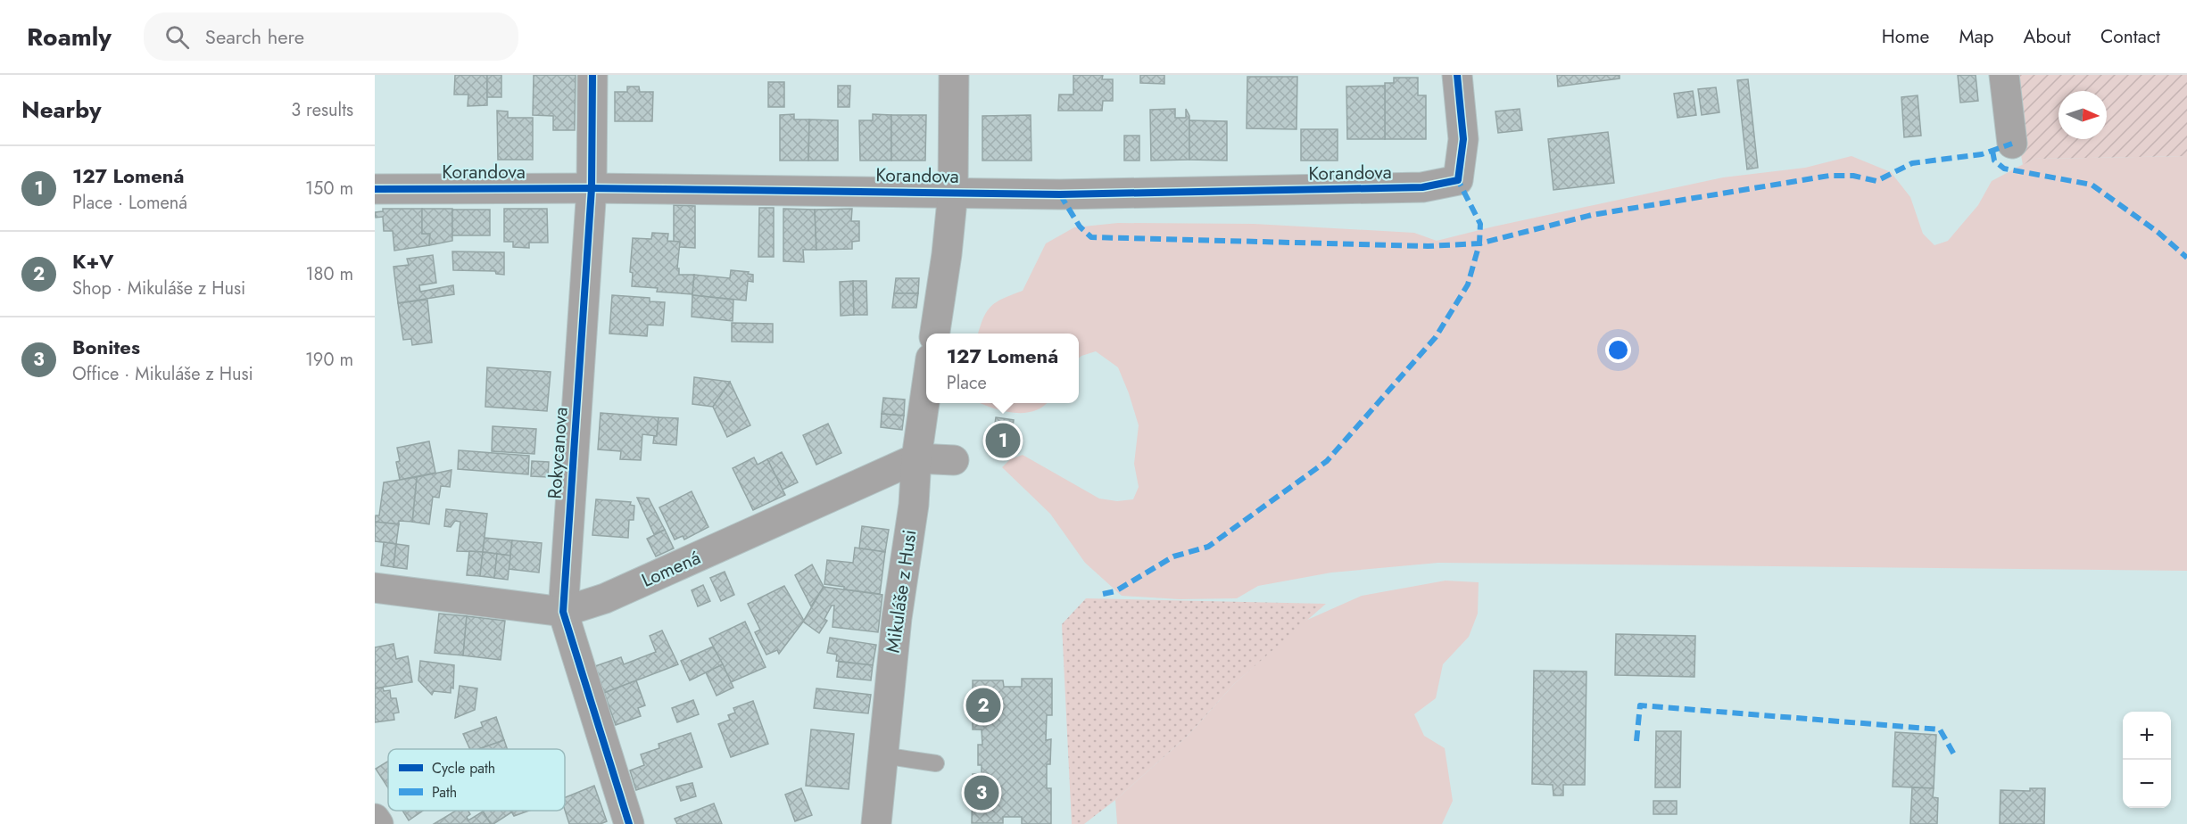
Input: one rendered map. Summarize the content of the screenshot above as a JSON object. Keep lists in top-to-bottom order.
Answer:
{
  "streets": {
    "street": [
      "Korandova",
      "Rokycanova",
      "Lomená",
      "Mikuláše z Husi"
    ]
  },
  "crossings": [
    ["Korandova", "Rokycanova"],
    ["Rokycanova", "Lomená"],
    ["Lomená", "Mikuláše z Husi"]
  ],
  "legend": ["Cycle path", "Path"],
  "north": "right",
  "page": {
    "header": "Roamly",
    "search": "Search here",
    "nav": [
      "Home",
      "Map",
      "About",
      "Contact"
    ],
    "heading": ["Nearby", "3 results"],
    "list": [
      {
        "mark": "1",
        "name": "127 Lomená",
        "note": "Place · Lomená",
        "value": "150 m"
      },
      {
        "mark": "2",
        "name": "K+V",
        "note": "Shop · Mikuláše z Husi",
        "value": "180 m"
      },
      {
        "mark": "3",
        "name": "Bonites",
        "note": "Office · Mikuláše z Husi",
        "value": "190 m"
      }
    ],
    "popup": ["127 Lomená", "Place"],
    "pins": ["1", "2", "3"],
    "map_buttons": ["+", "−"]
  }
}
